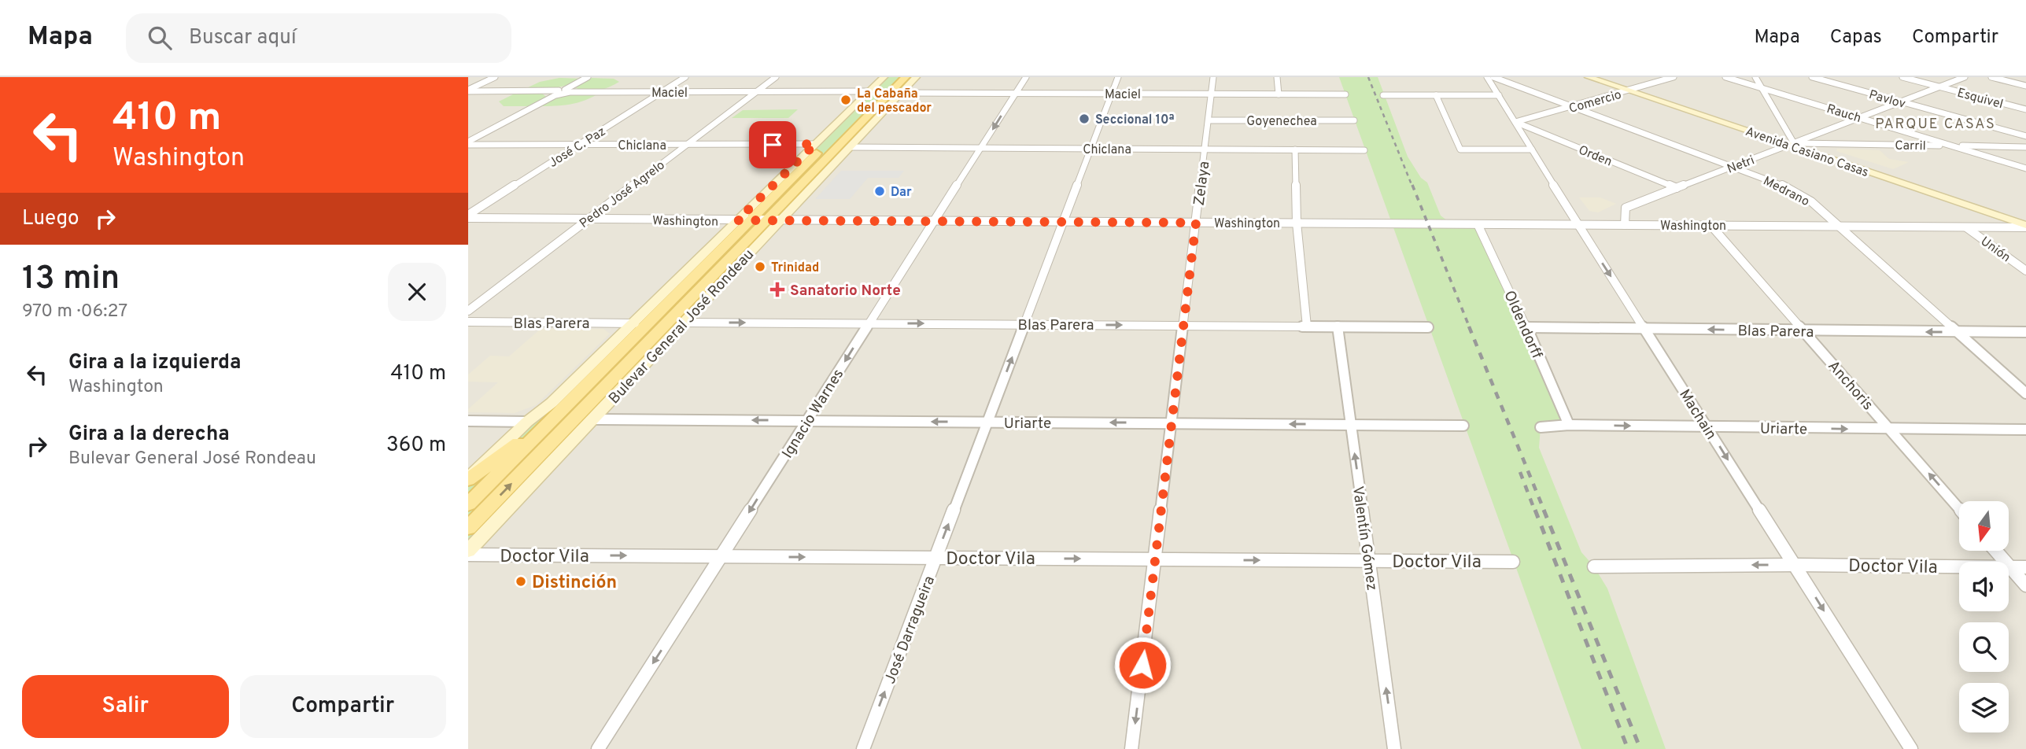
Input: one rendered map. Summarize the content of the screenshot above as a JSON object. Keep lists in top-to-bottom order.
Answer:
{
  "streets": {
    "main road": ["Avenida Casiano Casas", "Bulevar General José Rondeau"],
    "street": [
      "Maciel",
      "Esquivel",
      "Pavlov",
      "Comercio",
      "Rauch",
      "Goyenechea",
      "Chiclana",
      "Carril",
      "José C. Paz",
      "Orden",
      "Netri",
      "Zelaya",
      "Medrano",
      "Pedro José Agrelo",
      "Washington",
      "Unión",
      "Blas Parera",
      "Oldendorff",
      "Anchoris",
      "Ignacio Warnes",
      "Machain",
      "Uriarte",
      "Valentín Gómez",
      "Doctor Vila",
      "José Darragueira"
    ]
  },
  "crossings": [
    ["Maciel", "José C. Paz"],
    ["Maciel", "Zelaya"],
    ["Maciel", "Pedro José Agrelo"],
    ["Maciel", "Bulevar General José Rondeau"],
    ["Maciel", "Ignacio Warnes"],
    ["Maciel", "José Darragueira"],
    ["Esquivel", "Netri"],
    ["Pavlov", "Netri"],
    ["Comercio", "Avenida Casiano Casas"],
    ["Comercio", "Orden"],
    ["Comercio", "Medrano"],
    ["Comercio", "Machain"],
    ["Rauch", "Carril"],
    ["Rauch", "Netri"],
    ["Goyenechea", "Zelaya"],
    ["Chiclana", "José C. Paz"],
    ["Chiclana", "Zelaya"],
    ["Chiclana", "Pedro José Agrelo"],
    ["Chiclana", "Bulevar General José Rondeau"],
    ["Chiclana", "Ignacio Warnes"],
    ["Chiclana", "José Darragueira"],
    ["Carril", "Avenida Casiano Casas"],
    ["Carril", "Netri"],
    ["José C. Paz", "Washington"],
    ["Avenida Casiano Casas", "Netri"],
    ["Avenida Casiano Casas", "Washington"],
    ["Orden", "Netri"],
    ["Orden", "Machain"],
    ["Netri", "Medrano"],
    ["Netri", "Washington"],
    ["Zelaya", "Washington"],
    ["Zelaya", "Blas Parera"],
    ["Zelaya", "Uriarte"],
    ["Zelaya", "Doctor Vila"],
    ["Medrano", "Washington"],
    ["Medrano", "Blas Parera"],
    ["Pedro José Agrelo", "Washington"],
    ["Washington", "Unión"],
    ["Washington", "Oldendorff"],
    ["Washington", "Bulevar General José Rondeau"],
    ["Washington", "Anchoris"],
    ["Washington", "Ignacio Warnes"],
    ["Washington", "Machain"],
    ["Washington", "José Darragueira"],
    ["Blas Parera", "Oldendorff"],
    ["Blas Parera", "Bulevar General José Rondeau"],
    ["Blas Parera", "Anchoris"],
    ["Blas Parera", "Ignacio Warnes"],
    ["Blas Parera", "Machain"],
    ["Blas Parera", "Valentín Gómez"],
    ["Blas Parera", "José Darragueira"],
    ["Oldendorff", "Uriarte"],
    ["Bulevar General José Rondeau", "Uriarte"],
    ["Bulevar General José Rondeau", "Doctor Vila"],
    ["Anchoris", "Uriarte"],
    ["Ignacio Warnes", "Uriarte"],
    ["Ignacio Warnes", "Doctor Vila"],
    ["Machain", "Uriarte"],
    ["Machain", "Doctor Vila"],
    ["Uriarte", "Valentín Gómez"],
    ["Uriarte", "José Darragueira"],
    ["Valentín Gómez", "Doctor Vila"],
    ["Doctor Vila", "José Darragueira"]
  ],
  "one_way": [
    "Ignacio Warnes",
    "Machain",
    "Valentín Gómez",
    "José Darragueira"
  ],
  "districts": ["PARQUE CASAS"],
  "places": {
    "other": [
      "La Cabaña del pescador",
      "Seccional 10ª",
      "Dar",
      "Trinidad",
      "Distinción"
    ],
    "health": ["Sanatorio Norte"]
  },
  "north": "bottom",
  "page": {
    "header": "Mapa",
    "search": "Buscar aquí",
    "nav": ["Mapa", "Capas", "Compartir"],
    "turn": ["410 m", "Washington"],
    "then": "Luego",
    "heading": ["13 min", "970 m · 06:27"],
    "list": [
      {
        "name": "Gira a la izquierda",
        "note": "Washington",
        "value": "410 m"
      },
      {
        "name": "Gira a la derecha",
        "note": "Bulevar General José Rondeau",
        "value": "360 m"
      }
    ],
    "buttons": ["Salir", "Compartir"]
  }
}
